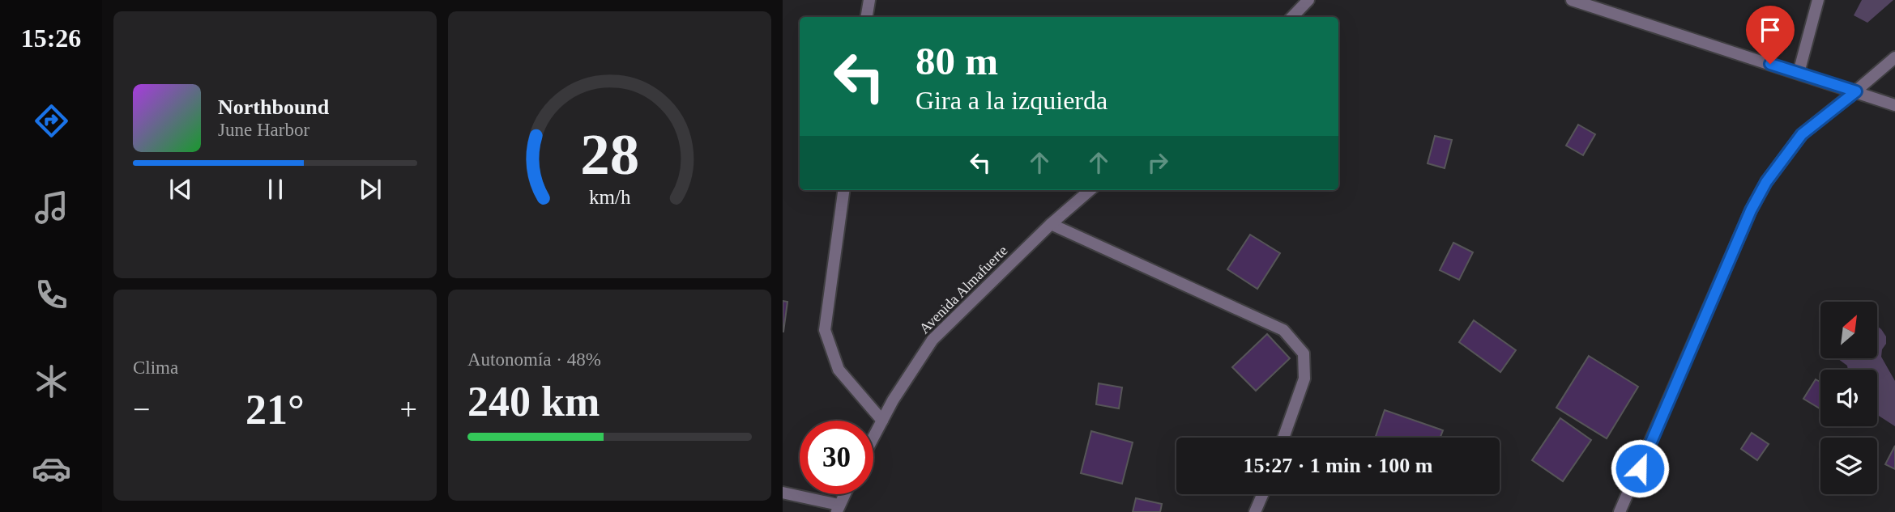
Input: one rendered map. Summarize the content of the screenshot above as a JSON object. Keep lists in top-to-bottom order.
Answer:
{
  "streets": {
    "street": ["Avenida Almafuerte"]
  },
  "north": "top right",
  "page": {
    "tabs": "15:26",
    "turn": ["80 m", "Gira a la izquierda"],
    "song": ["Northbound", "June Harbor"],
    "tile": [
      "Clima",
      ["Autonomía · 48%", "240 km"]
    ],
    "heat": ["−", "21°", "+"],
    "limit": "30",
    "trip": "15:27 · 1 min · 100 m",
    "gauge": ["28", "km/h"]
  }
}
